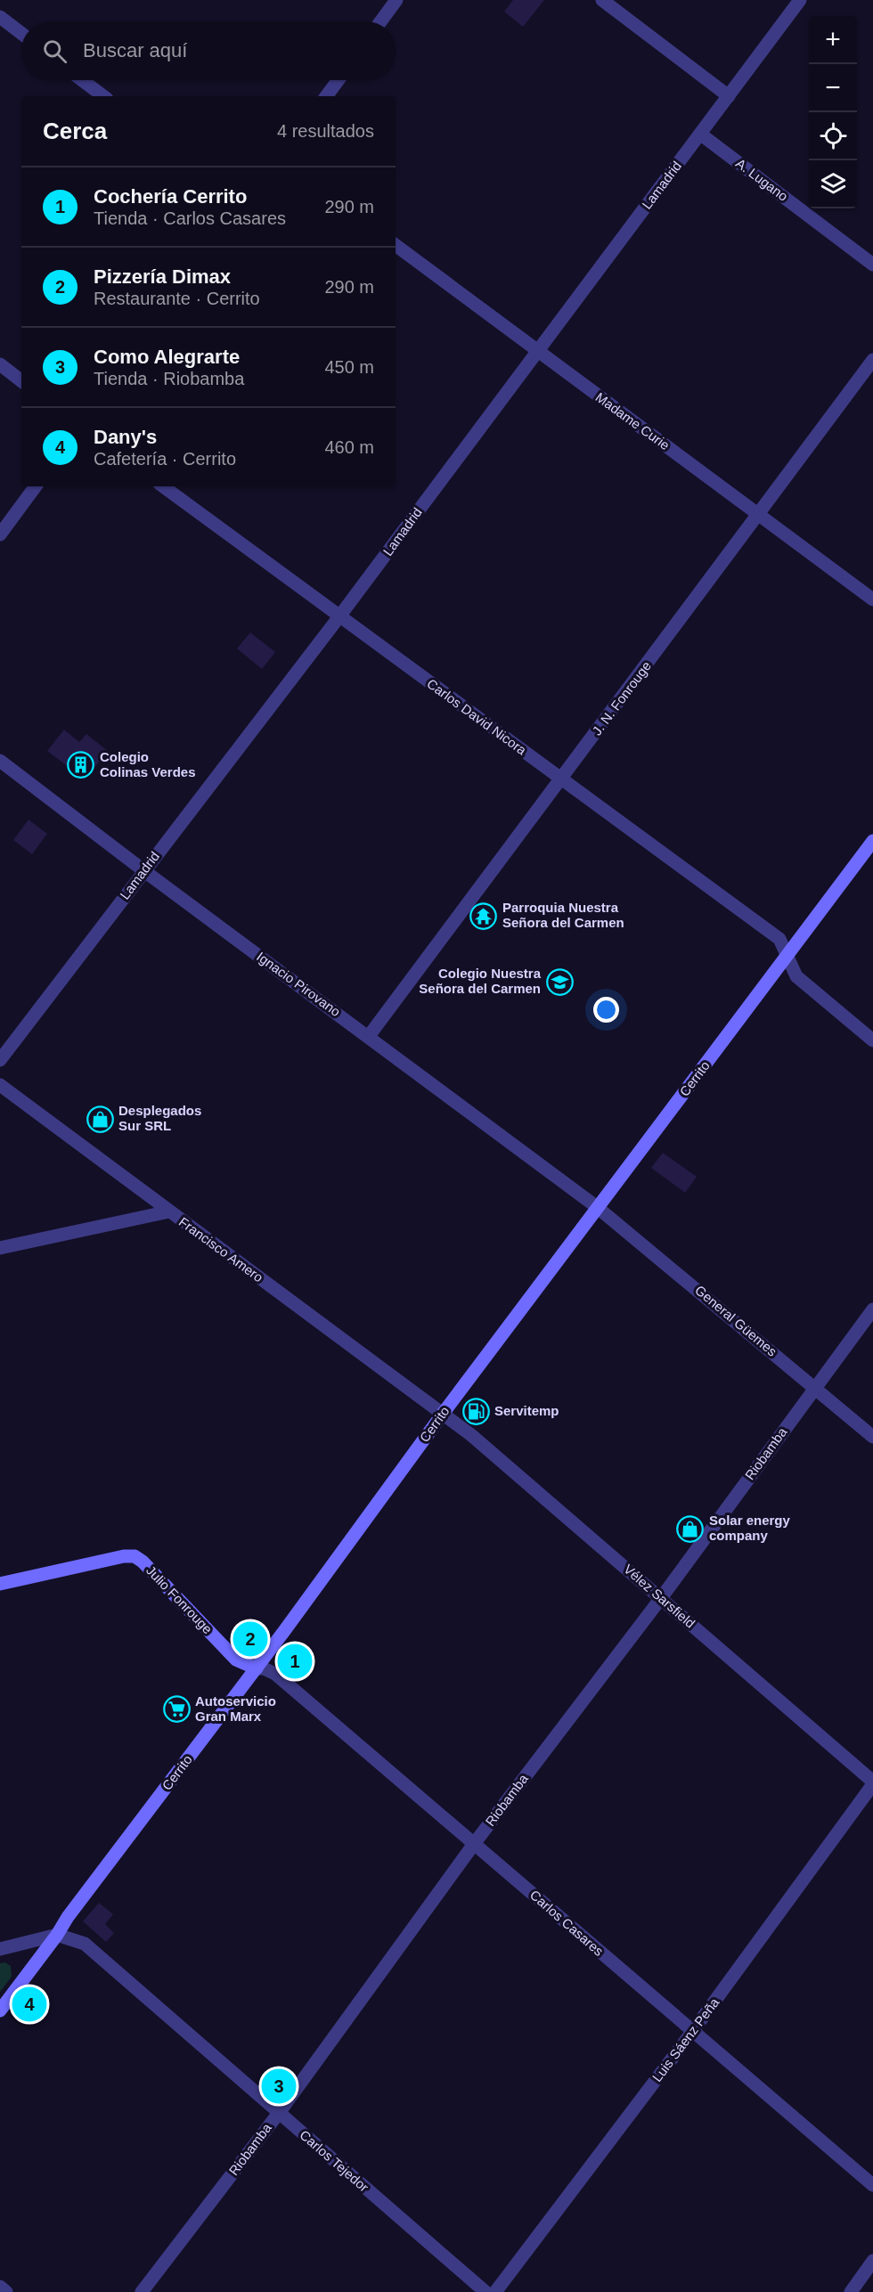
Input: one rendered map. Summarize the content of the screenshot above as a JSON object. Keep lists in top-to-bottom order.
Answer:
{
  "streets": {
    "main road": ["Cerrito", "Julio Fonrouge"],
    "street": [
      "A. Lugano",
      "Lamadrid",
      "Madame Curie",
      "J. N. Fonrouge",
      "Carlos David Nicora",
      "Ignacio Pirovano",
      "Francisco Amero",
      "General Güemes",
      "Riobamba",
      "Vélez Sarsfield",
      "Carlos Casares",
      "Luis Sáenz Peña",
      "Carlos Tejedor"
    ]
  },
  "crossings": [
    ["A. Lugano", "Lamadrid"],
    ["Lamadrid", "Madame Curie"],
    ["Lamadrid", "Carlos David Nicora"],
    ["Lamadrid", "Ignacio Pirovano"],
    ["Madame Curie", "J. N. Fonrouge"],
    ["J. N. Fonrouge", "Carlos David Nicora"],
    ["J. N. Fonrouge", "Ignacio Pirovano"],
    ["Carlos David Nicora", "Cerrito"],
    ["Ignacio Pirovano", "Cerrito"],
    ["Ignacio Pirovano", "General Güemes"],
    ["Cerrito", "Francisco Amero"],
    ["Cerrito", "General Güemes"],
    ["Cerrito", "Vélez Sarsfield"],
    ["Cerrito", "Julio Fonrouge"],
    ["Cerrito", "Carlos Casares"],
    ["Cerrito", "Carlos Tejedor"],
    ["Francisco Amero", "Vélez Sarsfield"],
    ["General Güemes", "Riobamba"],
    ["Riobamba", "Vélez Sarsfield"],
    ["Riobamba", "Carlos Casares"],
    ["Riobamba", "Carlos Tejedor"],
    ["Vélez Sarsfield", "Luis Sáenz Peña"],
    ["Julio Fonrouge", "Carlos Casares"],
    ["Carlos Casares", "Luis Sáenz Peña"]
  ],
  "places": {
    "building": ["Colegio Colinas Verdes"],
    "temple": ["Parroquia Nuestra Señora del Carmen"],
    "school or university": ["Colegio Nuestra Señora del Carmen"],
    "shop": ["Desplegados Sur SRL", "Solar energy company"],
    "fuel station": ["Servitemp"],
    "supermarket": ["Autoservicio Gran Marx"]
  },
  "page": {
    "map_buttons": ["+", "−"],
    "search": "Buscar aquí",
    "heading": ["Cerca", "4 resultados"],
    "list": [
      {
        "mark": "1",
        "name": "Cochería Cerrito",
        "note": "Tienda · Carlos Casares",
        "value": "290 m"
      },
      {
        "mark": "2",
        "name": "Pizzería Dimax",
        "note": "Restaurante · Cerrito",
        "value": "290 m"
      },
      {
        "mark": "3",
        "name": "Como Alegrarte",
        "note": "Tienda · Riobamba",
        "value": "450 m"
      },
      {
        "mark": "4",
        "name": "Dany's",
        "note": "Cafetería · Cerrito",
        "value": "460 m"
      }
    ],
    "pins": [
      "2",
      "1",
      "4",
      "3"
    ]
  }
}
